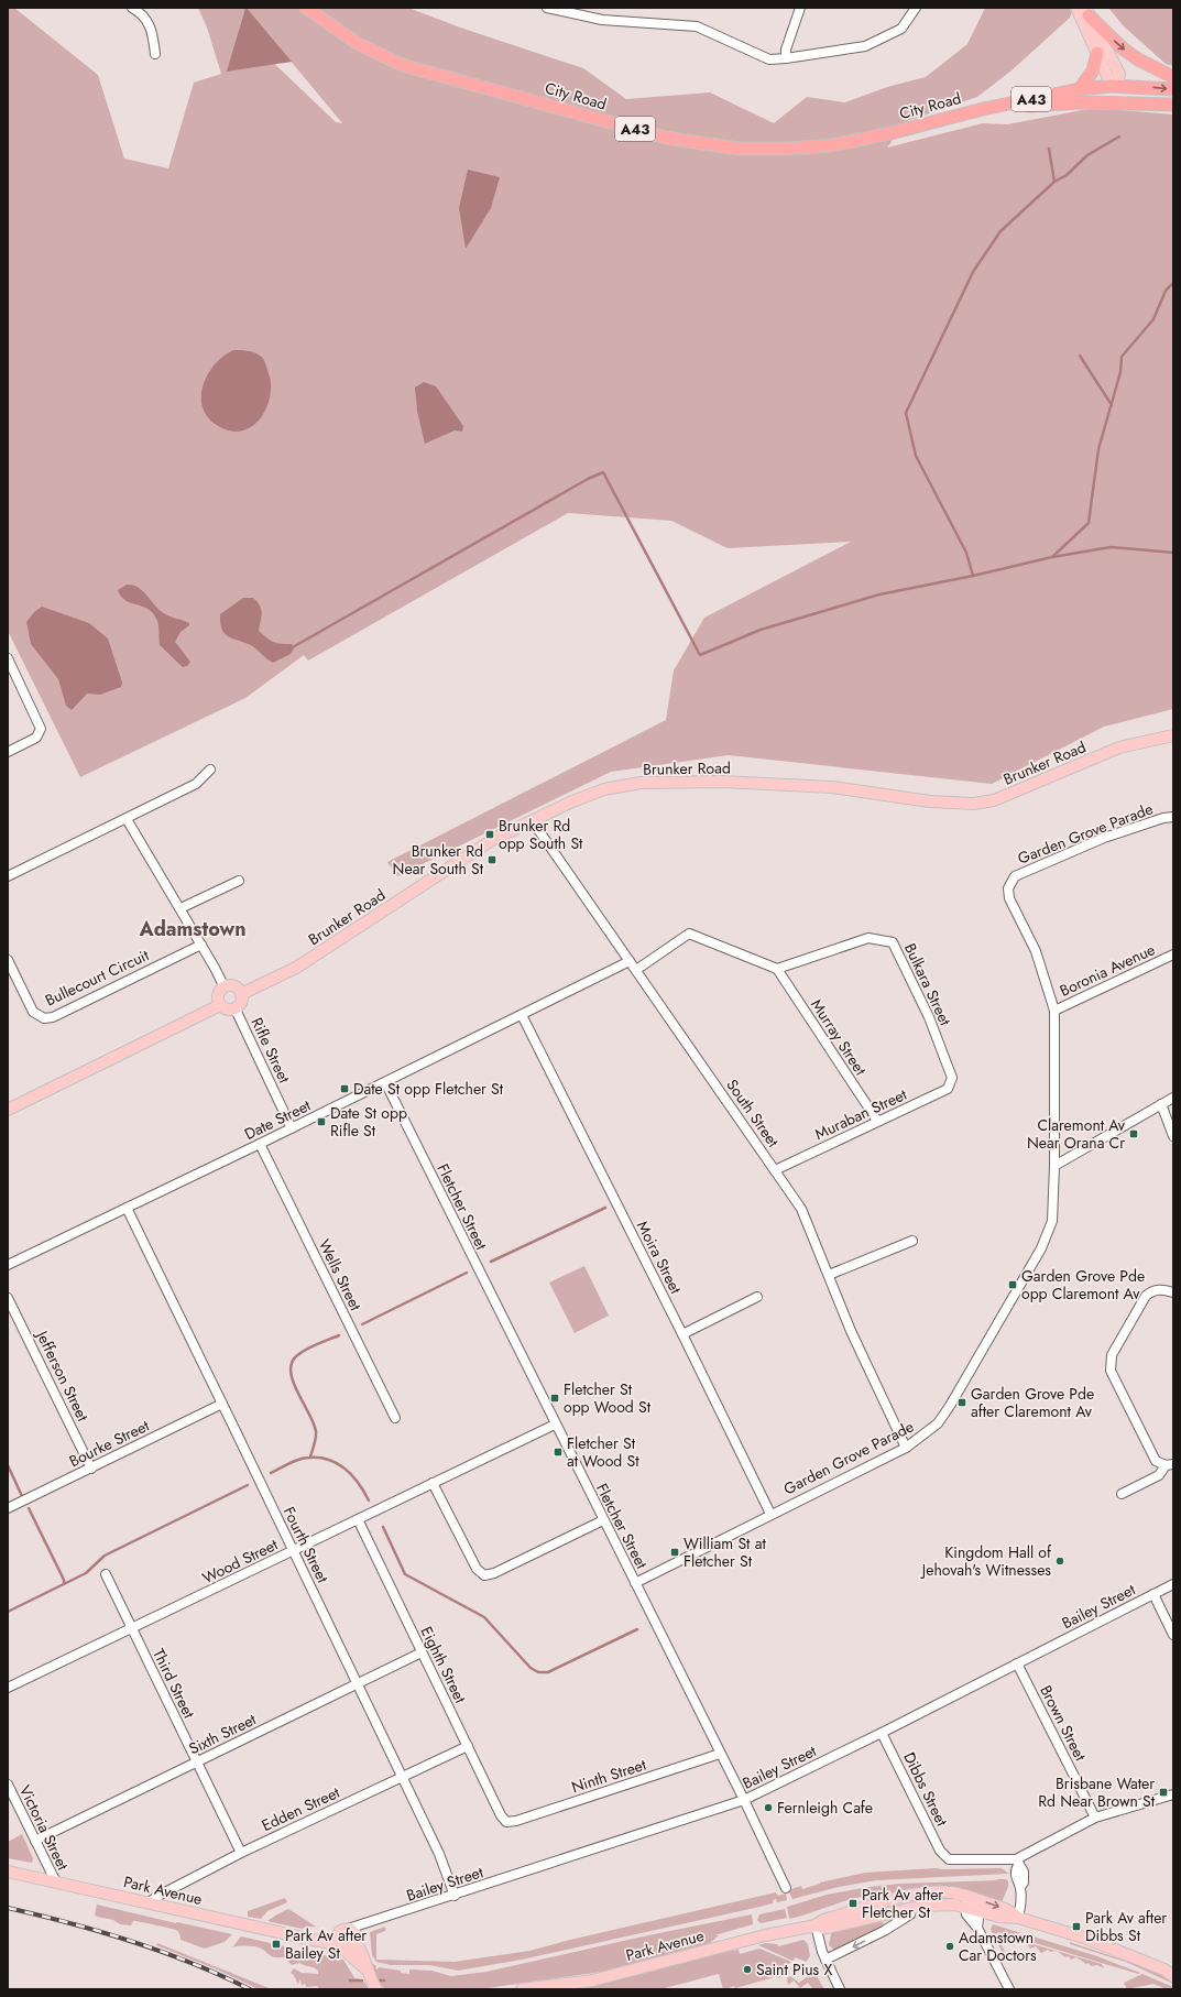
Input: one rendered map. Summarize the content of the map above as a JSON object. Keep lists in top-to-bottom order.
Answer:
{
  "streets": {
    "highway": ["City Road", "A43"],
    "main road": ["Brunker Road", "Park Avenue"],
    "street": [
      "Garden Grove Parade",
      "Boronia Avenue",
      "Bullecourt Circuit",
      "Bulkara Street",
      "Murray Street",
      "Rifle Street",
      "South Street",
      "Muraban Street",
      "Date Street",
      "Fletcher Street",
      "Moira Street",
      "Wells Street",
      "Jefferson Street",
      "Bourke Street",
      "Fourth Street",
      "Wood Street",
      "Bailey Street",
      "Eighth Street",
      "Third Street",
      "Brown Street",
      "Sixth Street",
      "Ninth Street",
      "Dibbs Street",
      "Edden Street",
      "Victoria Street"
    ]
  },
  "crossings": [
    ["Brunker Road", "Rifle Street"],
    ["Brunker Road", "South Street"],
    ["Garden Grove Parade", "Boronia Avenue"],
    ["Garden Grove Parade", "South Street"],
    ["Garden Grove Parade", "Fletcher Street"],
    ["Garden Grove Parade", "Moira Street"],
    ["Bulkara Street", "Murray Street"],
    ["Bulkara Street", "Muraban Street"],
    ["Murray Street", "Muraban Street"],
    ["Rifle Street", "Date Street"],
    ["South Street", "Muraban Street"],
    ["South Street", "Date Street"],
    ["Date Street", "Fletcher Street"],
    ["Date Street", "Moira Street"],
    ["Date Street", "Wells Street"],
    ["Date Street", "Fourth Street"],
    ["Fletcher Street", "Wood Street"],
    ["Fletcher Street", "Bailey Street"],
    ["Fletcher Street", "Ninth Street"],
    ["Jefferson Street", "Bourke Street"],
    ["Bourke Street", "Fourth Street"],
    ["Fourth Street", "Wood Street"],
    ["Fourth Street", "Bailey Street"],
    ["Fourth Street", "Sixth Street"],
    ["Fourth Street", "Edden Street"],
    ["Wood Street", "Eighth Street"],
    ["Wood Street", "Third Street"],
    ["Bailey Street", "Brown Street"],
    ["Bailey Street", "Dibbs Street"],
    ["Bailey Street", "Park Avenue"],
    ["Eighth Street", "Sixth Street"],
    ["Eighth Street", "Ninth Street"],
    ["Eighth Street", "Edden Street"],
    ["Third Street", "Sixth Street"],
    ["Third Street", "Edden Street"],
    ["Sixth Street", "Victoria Street"],
    ["Edden Street", "Park Avenue"],
    ["Victoria Street", "Park Avenue"]
  ],
  "districts": ["Adamstown"],
  "places": {
    "transit": [
      "Brunker Rd opp South St",
      "Brunker Rd Near South St",
      "Date St opp Fletcher St",
      "Date St opp Rifle St",
      "Claremont Av Near Orana Cr",
      "Garden Grove Pde opp Claremont Av",
      "Fletcher St opp Wood St",
      "Garden Grove Pde after Claremont Av",
      "Fletcher St at Wood St",
      "William St at Fletcher St",
      "Brisbane Water Rd Near Brown St",
      "Park Av after Fletcher St",
      "Park Av after Dibbs St",
      "Park Av after Bailey St"
    ],
    "other": [
      "Kingdom Hall of Jehovah's Witnesses",
      "Fernleigh Cafe",
      "Adamstown Car Doctors",
      "Saint Pius X"
    ]
  }
}
